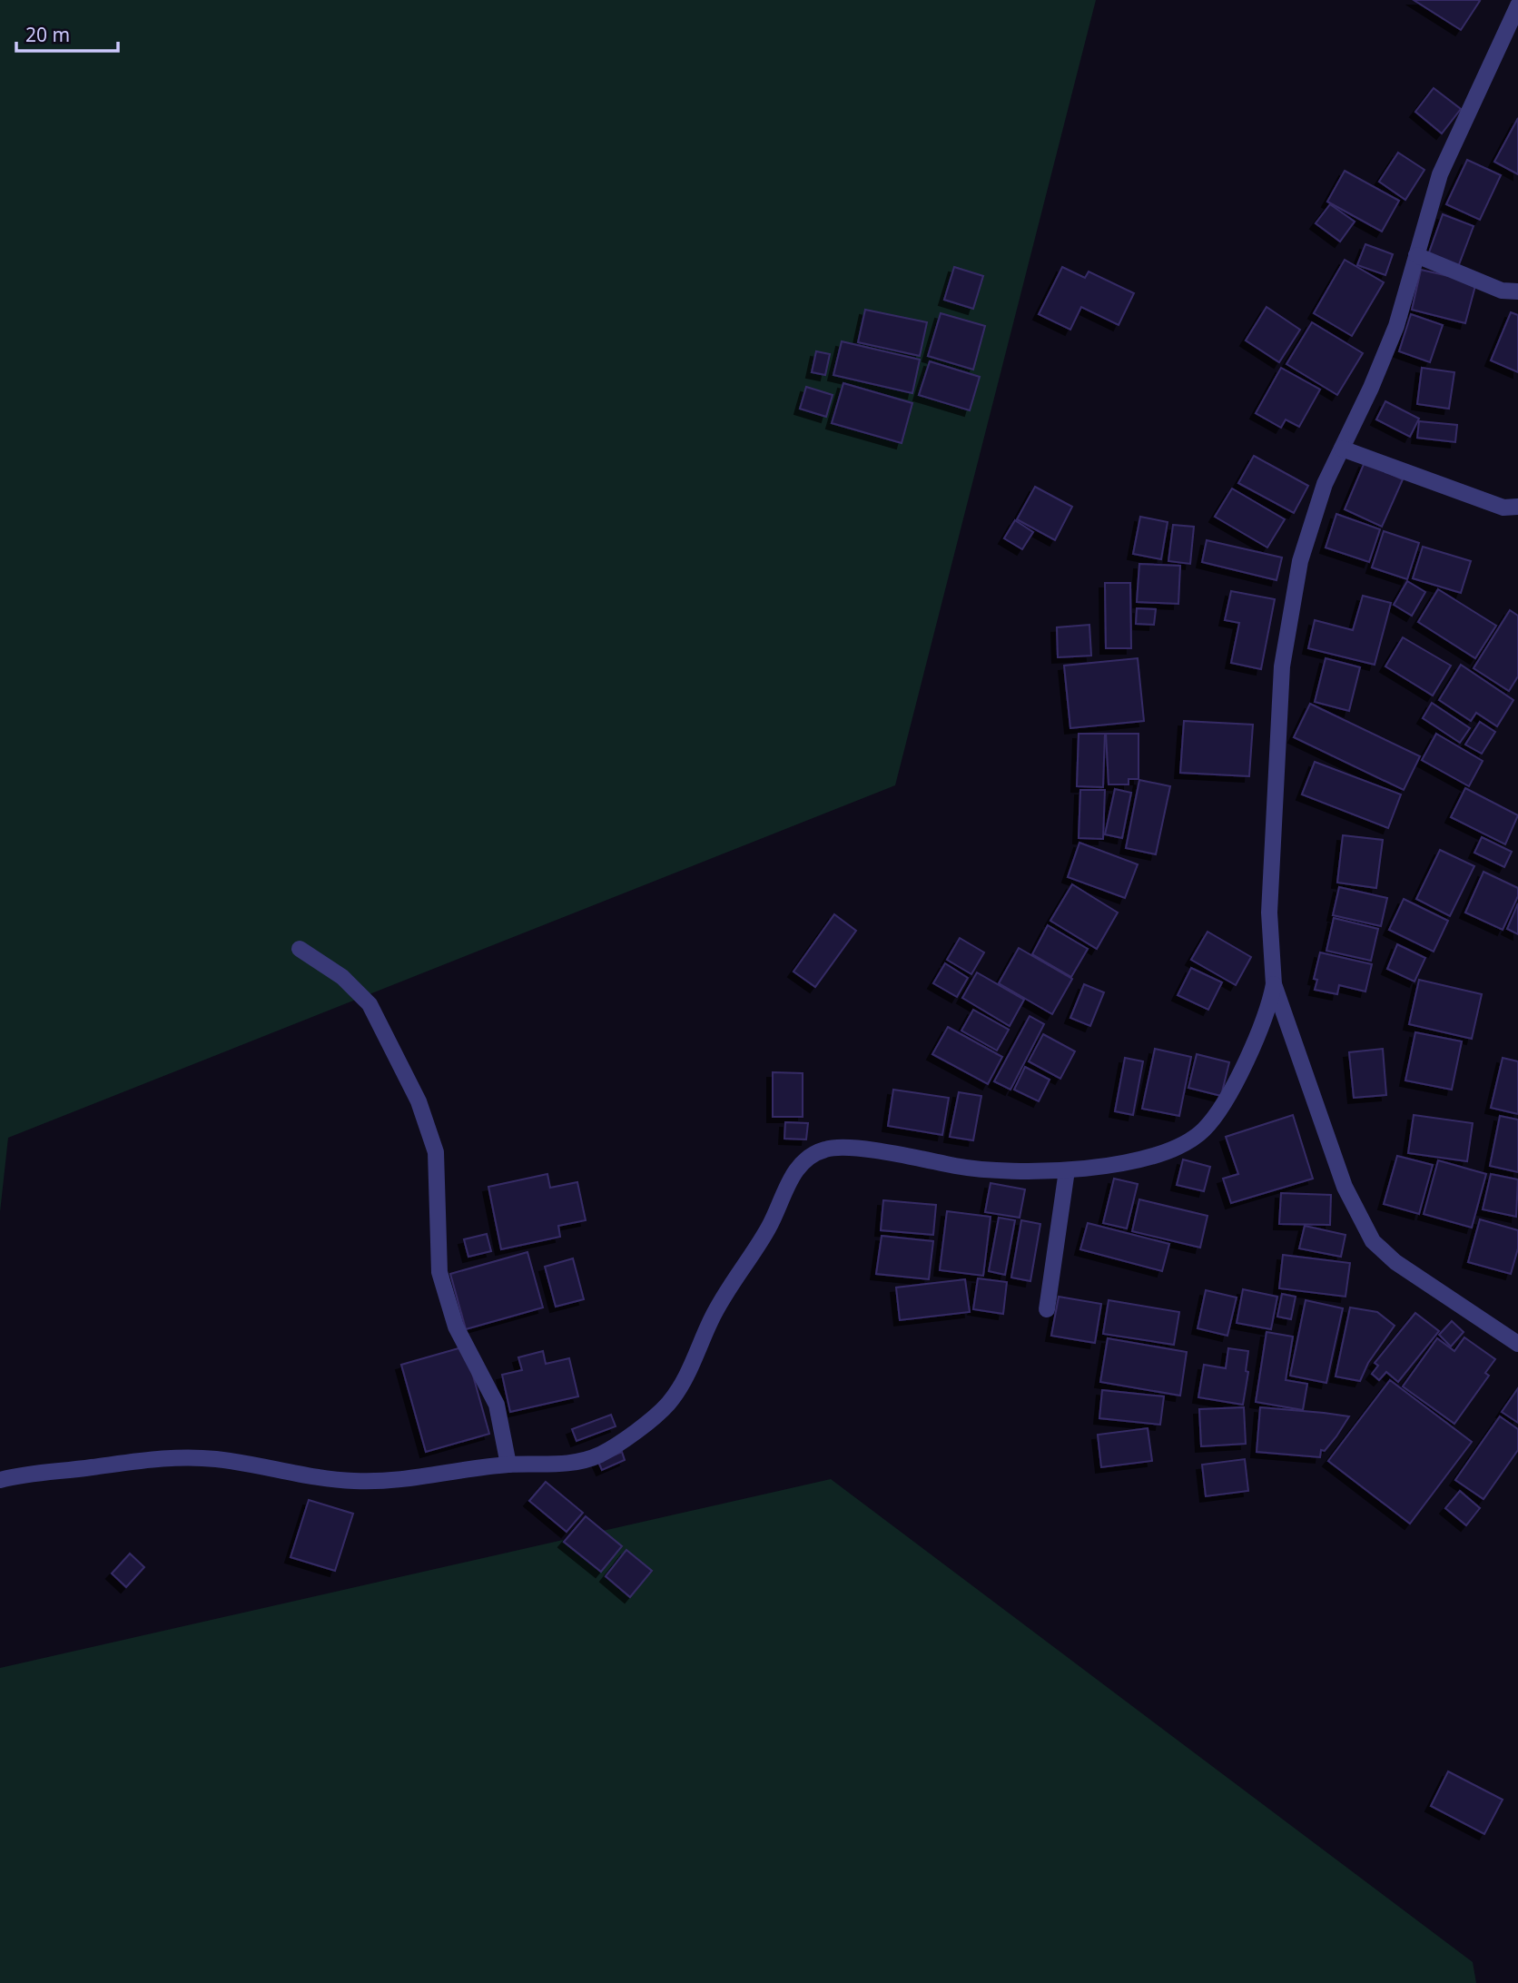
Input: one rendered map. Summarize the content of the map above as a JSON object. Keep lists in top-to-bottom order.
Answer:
{
  "scale_bar": "20 m"
}
